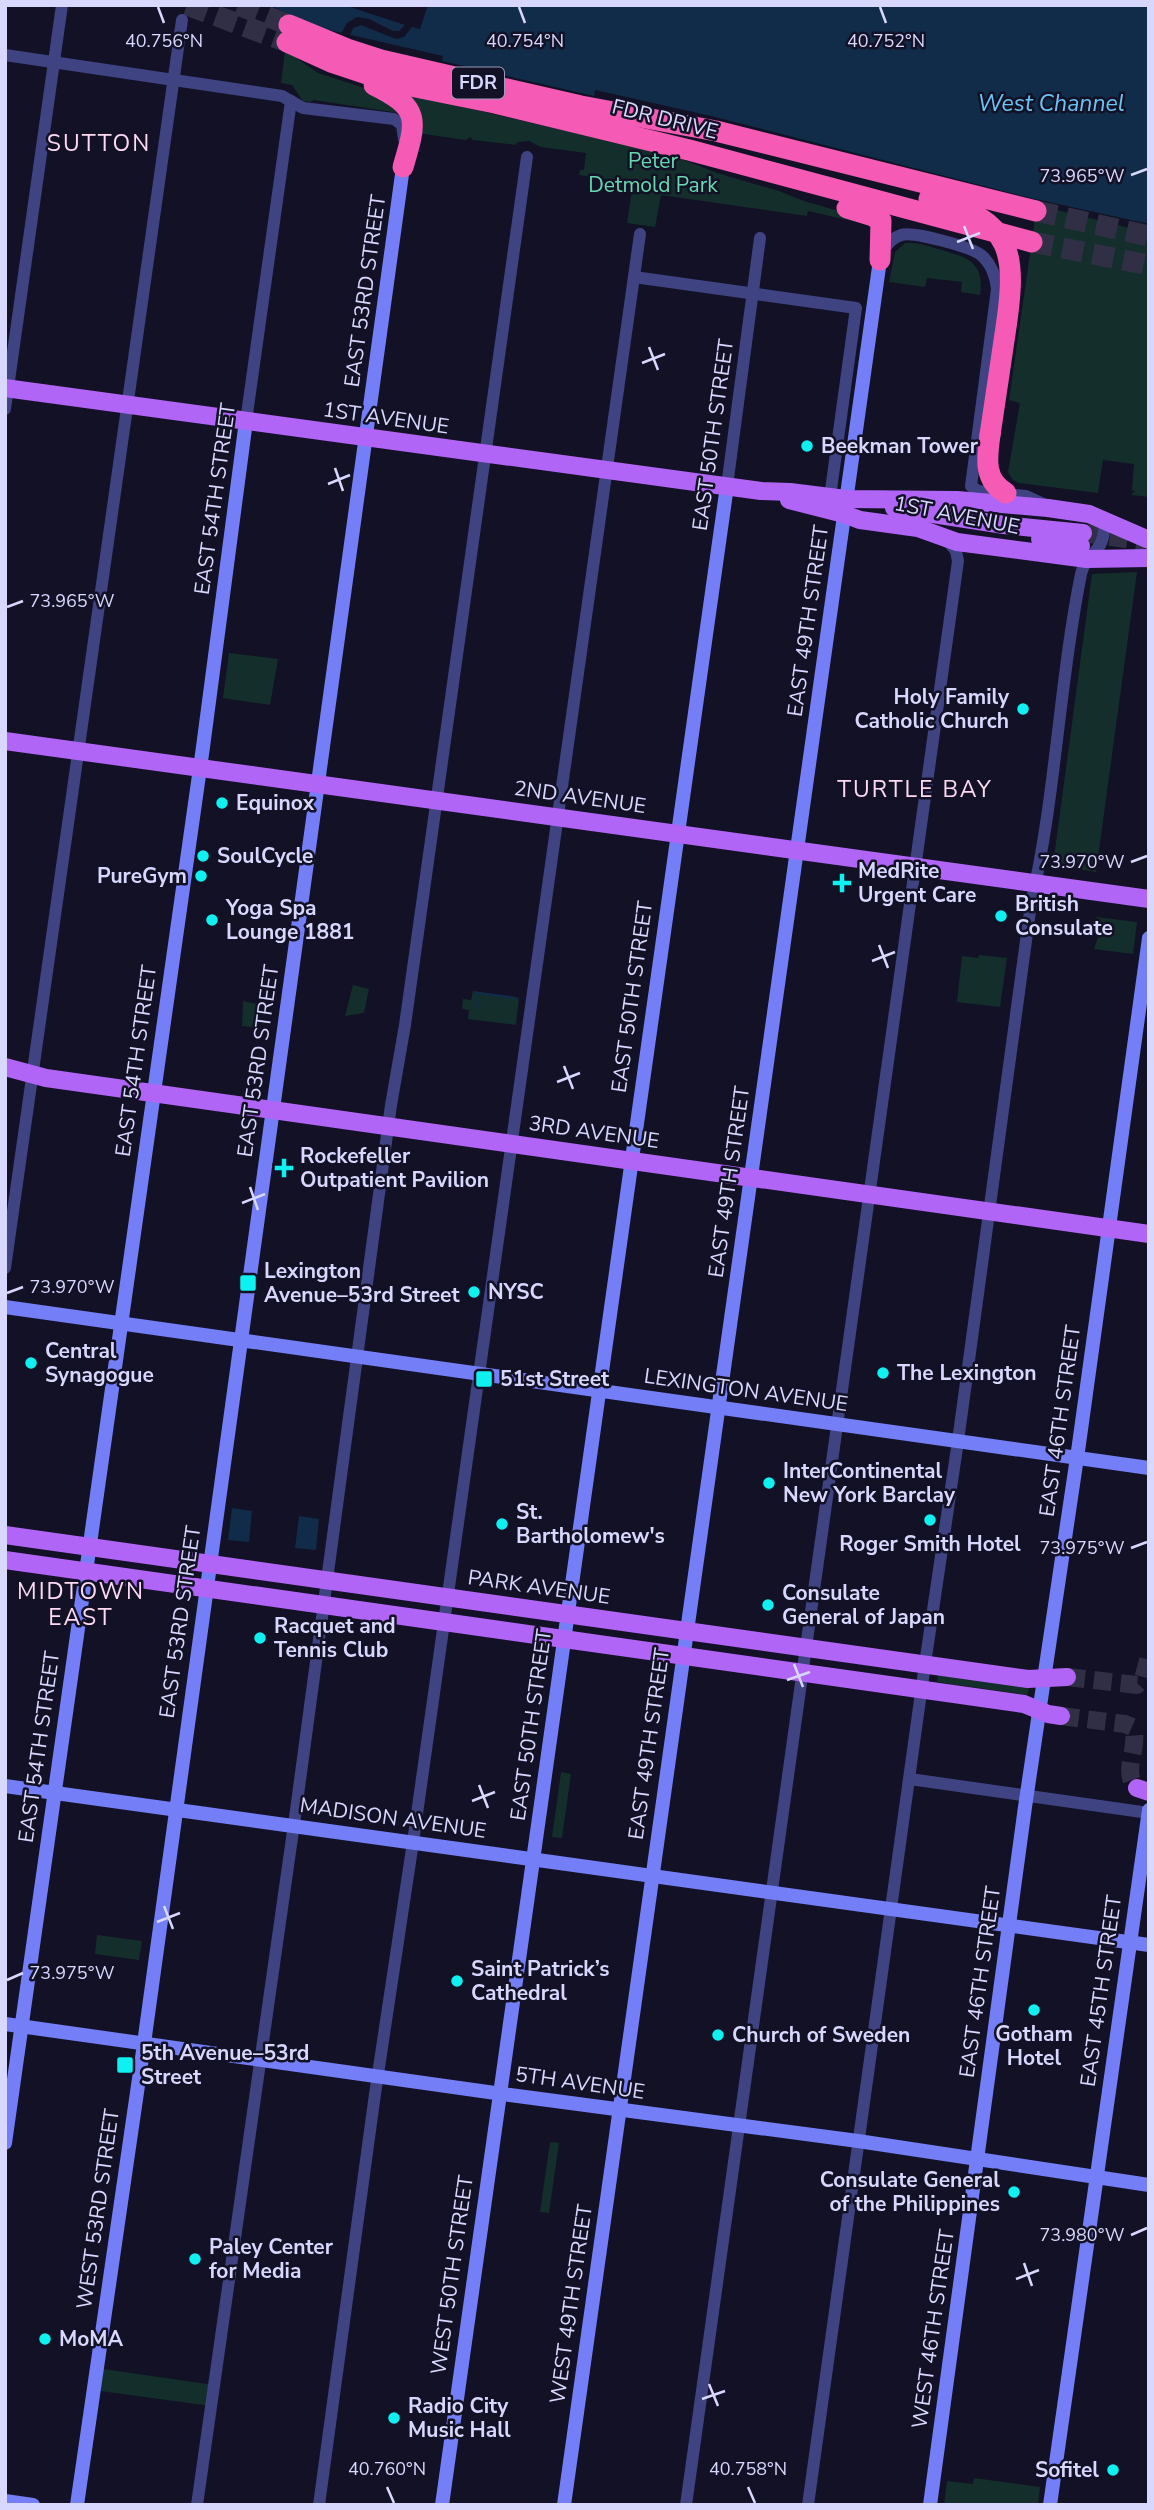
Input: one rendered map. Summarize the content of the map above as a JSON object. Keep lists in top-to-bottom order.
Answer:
{
  "streets": {
    "highway": ["FDR", "FDR DRIVE"],
    "main road": [
      "EAST 53RD STREET",
      "1ST AVENUE",
      "EAST 50TH STREET",
      "EAST 54TH STREET",
      "EAST 49TH STREET",
      "2ND AVENUE",
      "3RD AVENUE",
      "LEXINGTON AVENUE",
      "EAST 46TH STREET",
      "PARK AVENUE",
      "MADISON AVENUE",
      "EAST 45TH STREET",
      "5TH AVENUE",
      "WEST 53RD STREET",
      "WEST 50TH STREET",
      "WEST 49TH STREET",
      "WEST 46TH STREET"
    ]
  },
  "crossings": [
    ["EAST 53RD STREET", "1ST AVENUE"],
    ["EAST 53RD STREET", "2ND AVENUE"],
    ["EAST 53RD STREET", "3RD AVENUE"],
    ["EAST 53RD STREET", "LEXINGTON AVENUE"],
    ["EAST 53RD STREET", "PARK AVENUE"],
    ["EAST 53RD STREET", "MADISON AVENUE"],
    ["EAST 53RD STREET", "5TH AVENUE"],
    ["EAST 53RD STREET", "WEST 53RD STREET"],
    ["1ST AVENUE", "EAST 50TH STREET"],
    ["1ST AVENUE", "EAST 54TH STREET"],
    ["1ST AVENUE", "EAST 49TH STREET"],
    ["EAST 50TH STREET", "2ND AVENUE"],
    ["EAST 50TH STREET", "3RD AVENUE"],
    ["EAST 50TH STREET", "LEXINGTON AVENUE"],
    ["EAST 50TH STREET", "PARK AVENUE"],
    ["EAST 50TH STREET", "MADISON AVENUE"],
    ["EAST 50TH STREET", "5TH AVENUE"],
    ["EAST 50TH STREET", "WEST 50TH STREET"],
    ["EAST 54TH STREET", "2ND AVENUE"],
    ["EAST 54TH STREET", "3RD AVENUE"],
    ["EAST 54TH STREET", "LEXINGTON AVENUE"],
    ["EAST 54TH STREET", "PARK AVENUE"],
    ["EAST 54TH STREET", "MADISON AVENUE"],
    ["EAST 54TH STREET", "5TH AVENUE"],
    ["EAST 49TH STREET", "2ND AVENUE"],
    ["EAST 49TH STREET", "3RD AVENUE"],
    ["EAST 49TH STREET", "LEXINGTON AVENUE"],
    ["EAST 49TH STREET", "PARK AVENUE"],
    ["EAST 49TH STREET", "MADISON AVENUE"],
    ["EAST 49TH STREET", "5TH AVENUE"],
    ["EAST 49TH STREET", "WEST 49TH STREET"],
    ["3RD AVENUE", "EAST 46TH STREET"],
    ["LEXINGTON AVENUE", "EAST 46TH STREET"],
    ["EAST 46TH STREET", "PARK AVENUE"],
    ["EAST 46TH STREET", "MADISON AVENUE"],
    ["EAST 46TH STREET", "5TH AVENUE"],
    ["EAST 46TH STREET", "WEST 46TH STREET"],
    ["MADISON AVENUE", "EAST 45TH STREET"],
    ["EAST 45TH STREET", "5TH AVENUE"],
    ["5TH AVENUE", "WEST 53RD STREET"],
    ["5TH AVENUE", "WEST 50TH STREET"],
    ["5TH AVENUE", "WEST 49TH STREET"],
    ["5TH AVENUE", "WEST 46TH STREET"]
  ],
  "districts": ["SUTTON", "TURTLE BAY", "MIDTOWN EAST"],
  "water": ["West Channel"],
  "parks": ["Peter Detmold Park"],
  "places": {
    "other": [
      "Beekman Tower",
      "Holy Family Catholic Church",
      "Equinox",
      "SoulCycle",
      "PureGym",
      "British Consulate",
      "Yoga Spa Lounge 1881",
      "NYSC",
      "Central Synagogue",
      "The Lexington",
      "InterContinental New York Barclay",
      "Roger Smith Hotel",
      "St. Bartholomew's",
      "Consulate General of Japan",
      "Racquet and Tennis Club",
      "Saint Patrick’s Cathedral",
      "Gotham Hotel",
      "Church of Sweden",
      "Consulate General of the Philippines",
      "Paley Center for Media",
      "MoMA",
      "Radio City Music Hall",
      "Sofitel"
    ],
    "health": ["MedRite Urgent Care", "Rockefeller Outpatient Pavilion"],
    "transit": ["Lexington Avenue–53rd Street", "51st Street", "5th Avenue–53rd Street"]
  },
  "coordinates": [
    "40.756°N",
    "40.754°N",
    "40.752°N",
    "73.965°W",
    "73.970°W",
    "73.975°W",
    "73.980°W",
    "40.760°N",
    "40.758°N"
  ]
}
